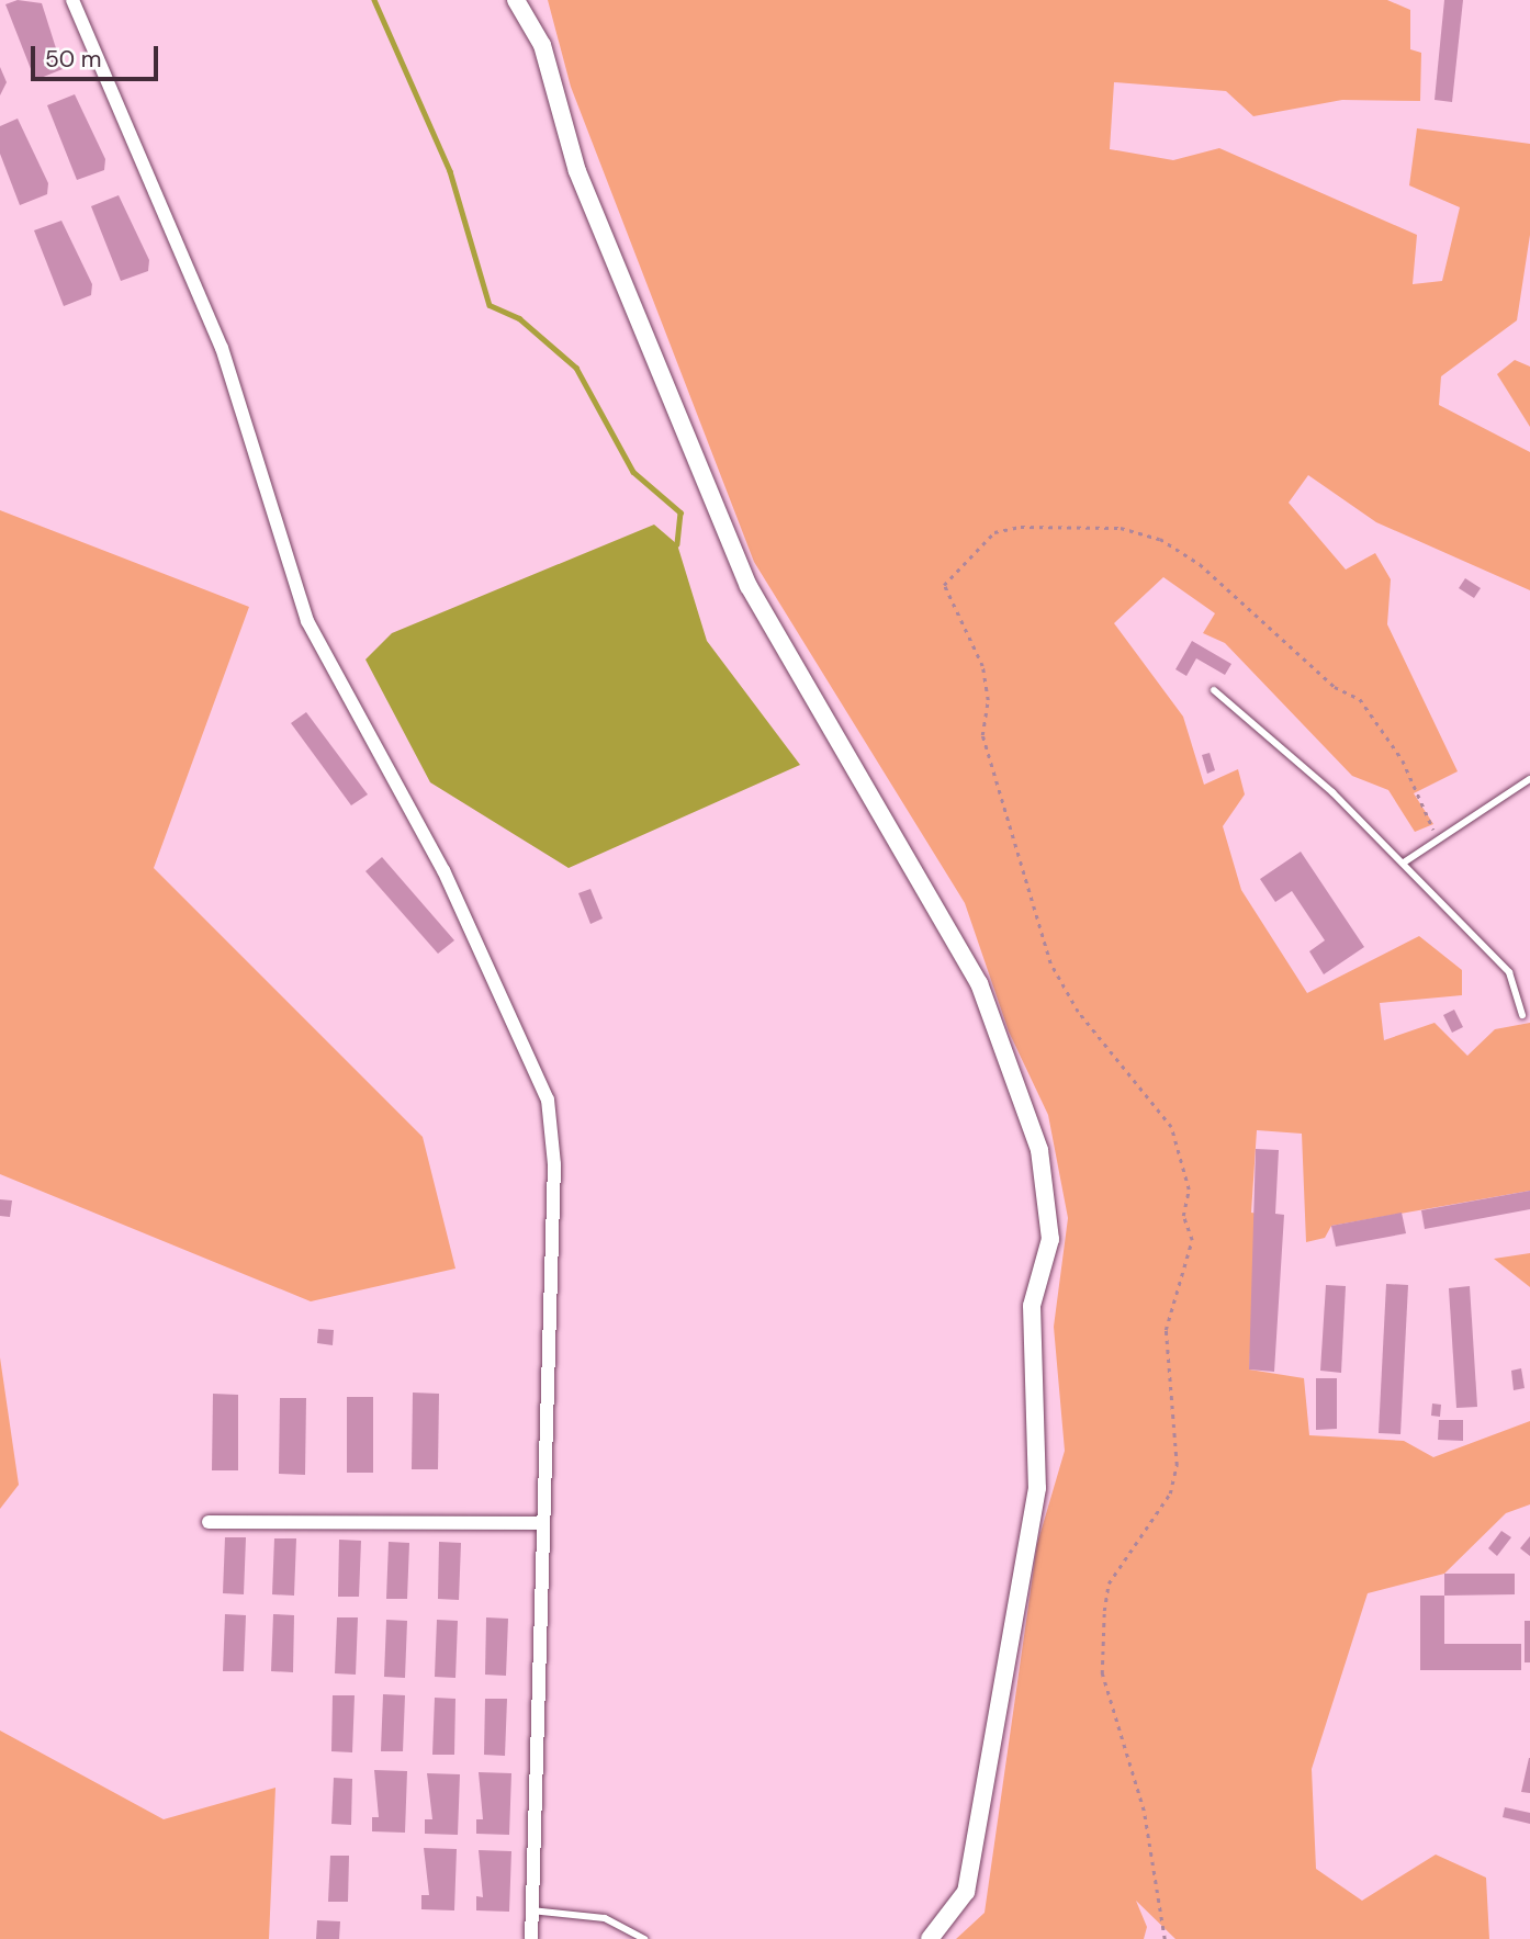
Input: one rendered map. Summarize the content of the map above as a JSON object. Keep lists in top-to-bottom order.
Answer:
{
  "scale_bar": "50 m"
}
